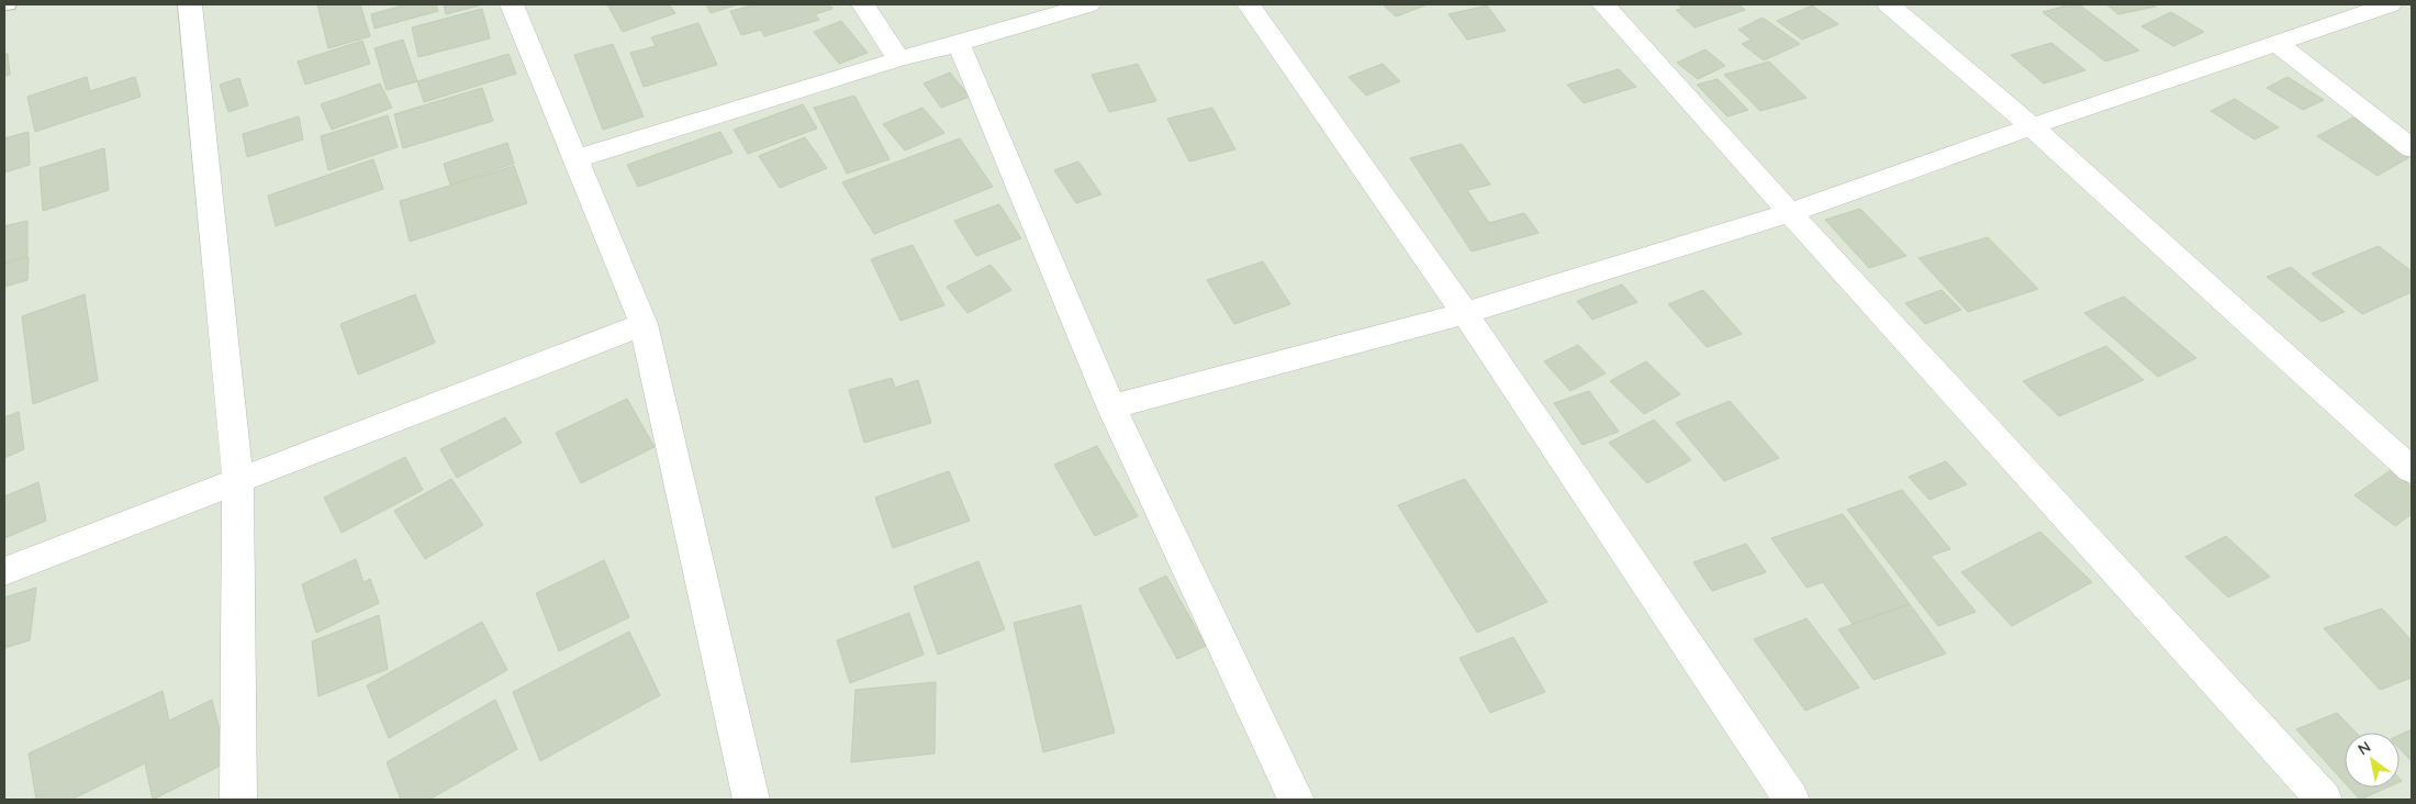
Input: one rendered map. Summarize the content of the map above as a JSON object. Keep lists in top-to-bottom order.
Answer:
{
  "north": "top left"
}
